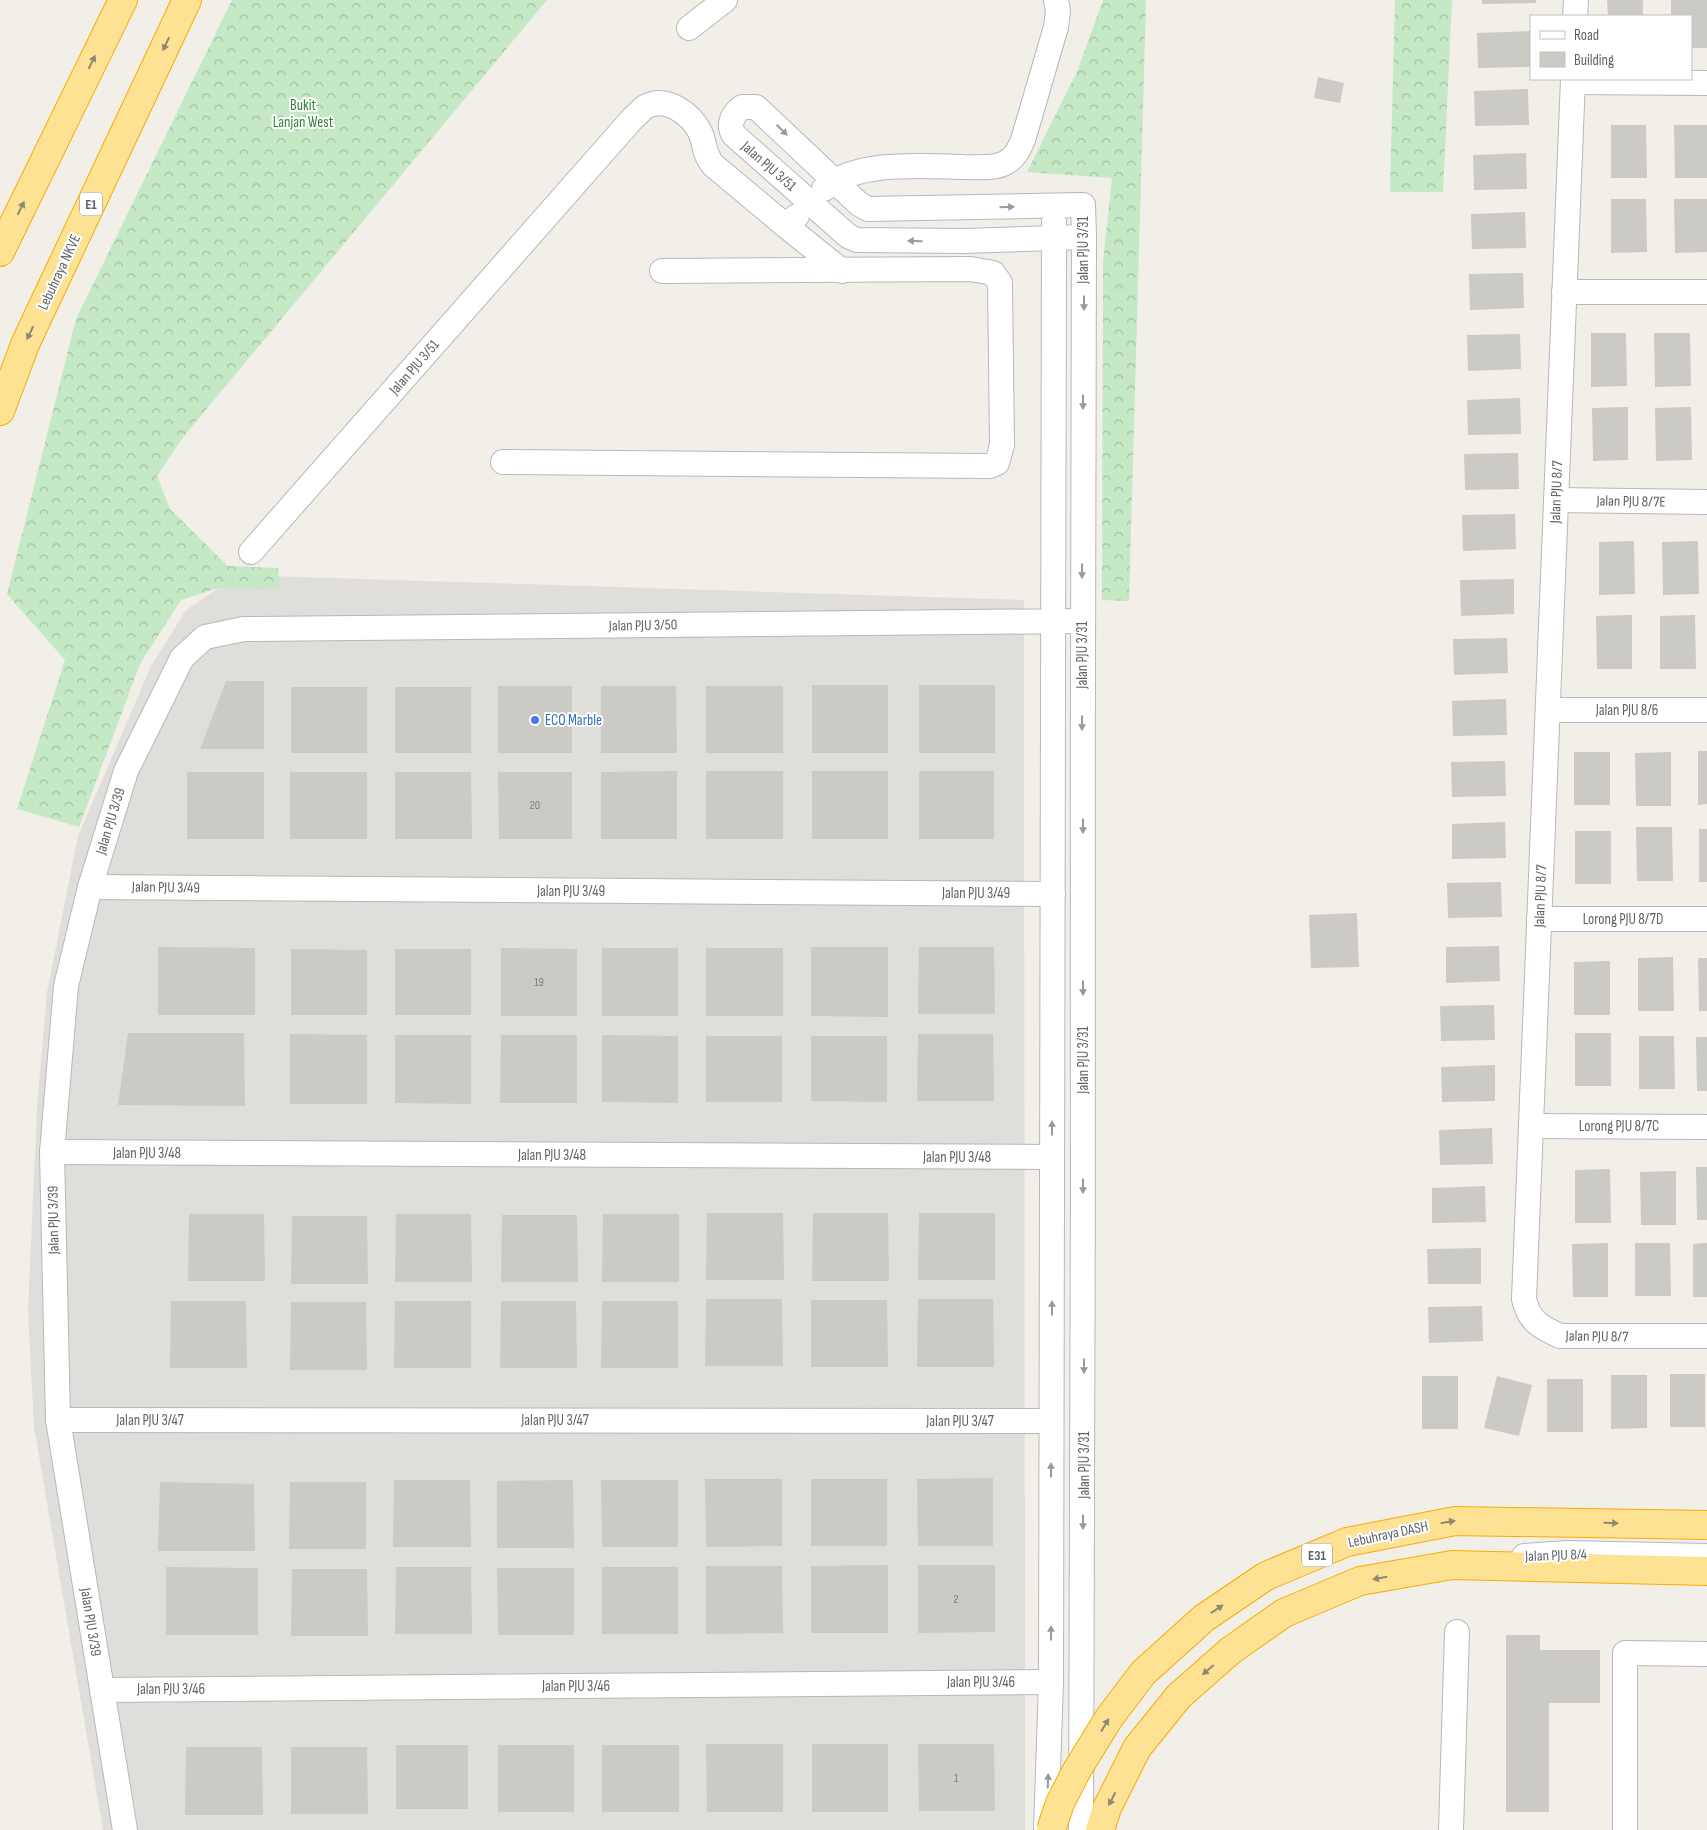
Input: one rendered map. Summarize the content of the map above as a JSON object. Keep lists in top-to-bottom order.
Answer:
{
  "streets": {
    "highway": [
      "E1",
      "Lebuhraya NKVE",
      "Lebuhraya DASH",
      "E31"
    ],
    "street": [
      "Jalan PJU 3/51",
      "Jalan PJU 3/31",
      "Jalan PJU 8/7",
      "Jalan PJU 8/7E",
      "Jalan PJU 3/50",
      "Jalan PJU 8/6",
      "Jalan PJU 3/39",
      "Jalan PJU 3/49",
      "Lorong PJU 8/7D",
      "Lorong PJU 8/7C",
      "Jalan PJU 3/48",
      "Jalan PJU 3/47",
      "Jalan PJU 8/4",
      "Jalan PJU 3/46"
    ]
  },
  "crossings": [
    ["Jalan PJU 3/51", "Jalan PJU 3/31"],
    ["Jalan PJU 3/31", "Jalan PJU 3/50"],
    ["Jalan PJU 3/31", "Jalan PJU 3/49"],
    ["Jalan PJU 3/31", "Jalan PJU 3/48"],
    ["Jalan PJU 3/31", "Jalan PJU 3/47"],
    ["Jalan PJU 3/31", "Jalan PJU 3/46"],
    ["Jalan PJU 8/7", "Jalan PJU 8/7E"],
    ["Jalan PJU 8/7", "Jalan PJU 8/6"],
    ["Jalan PJU 8/7", "Lorong PJU 8/7D"],
    ["Jalan PJU 8/7", "Lorong PJU 8/7C"],
    ["Jalan PJU 3/50", "Jalan PJU 3/39"],
    ["Jalan PJU 3/39", "Jalan PJU 3/49"],
    ["Jalan PJU 3/39", "Jalan PJU 3/48"],
    ["Jalan PJU 3/39", "Jalan PJU 3/47"],
    ["Jalan PJU 3/39", "Jalan PJU 3/46"]
  ],
  "parks": ["Bukit Lanjan West"],
  "places": ["ECO Marble"],
  "house_numbers": [
    "20",
    "19",
    "2",
    "1"
  ],
  "legend": ["Road", "Building"]
}
